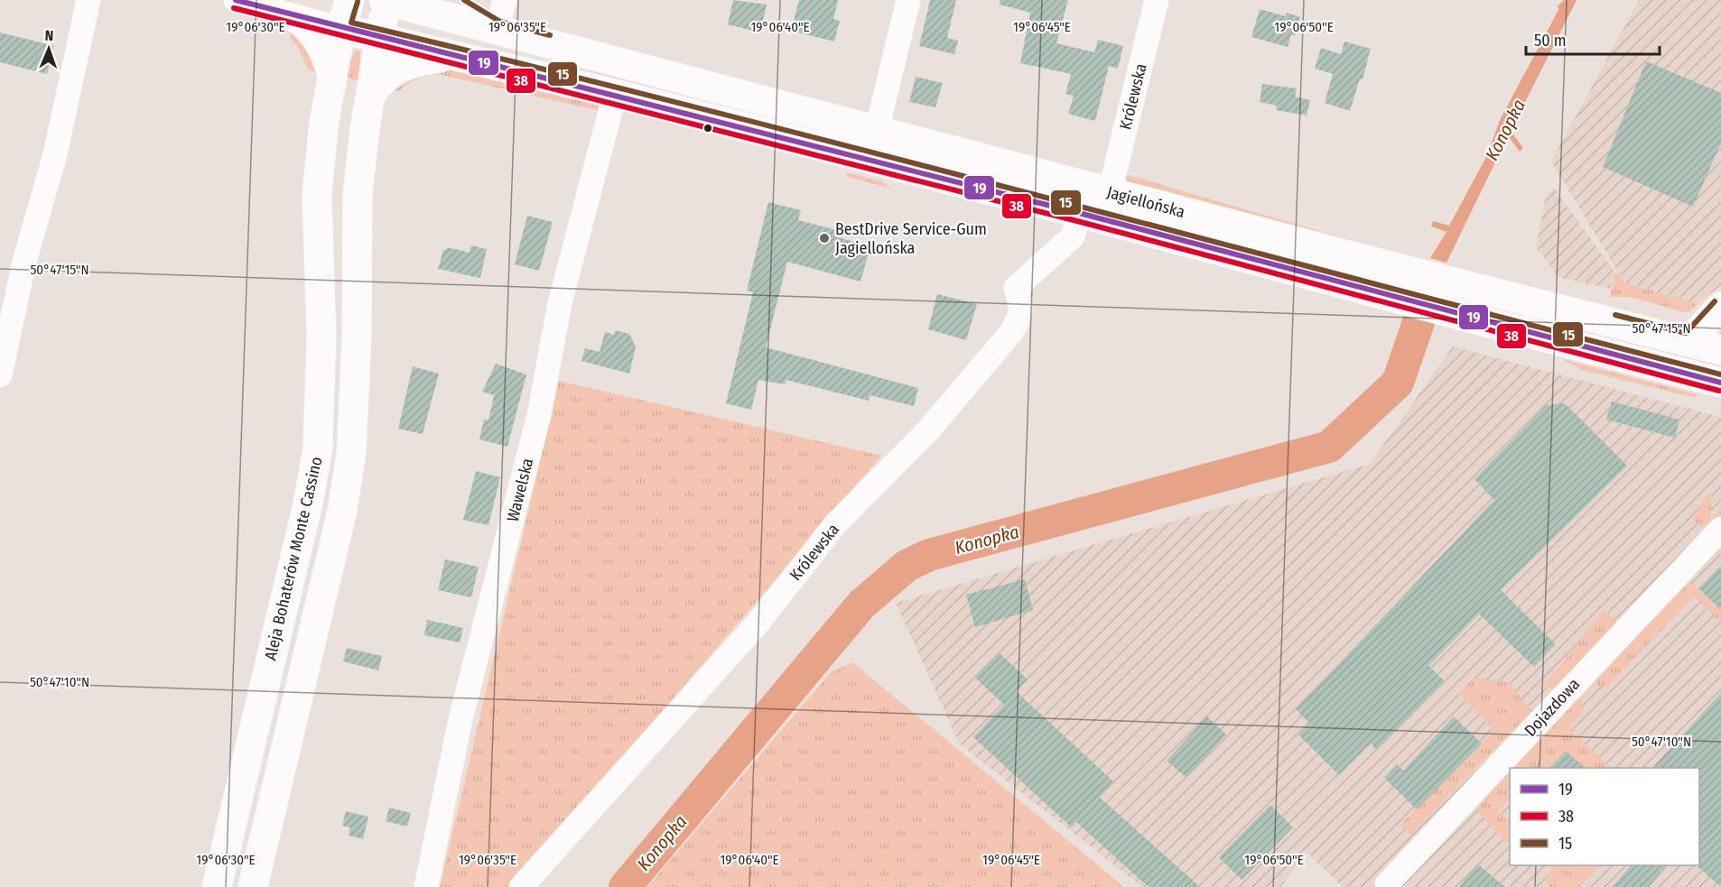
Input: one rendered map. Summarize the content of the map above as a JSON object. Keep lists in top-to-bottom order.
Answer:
{
  "streets": {
    "main road": ["Jagiellońska", "Aleja Bohaterów Monte Cassino"],
    "street": ["Królewska", "Wawelska", "Dojazdowa"]
  },
  "crossings": [
    ["Królewska", "Jagiellońska"],
    ["Jagiellońska", "Wawelska"],
    ["Jagiellońska", "Aleja Bohaterów Monte Cassino"]
  ],
  "water": ["Konopka"],
  "places": ["BestDrive Service-Gum Jagiellońska"],
  "lines": ["transit line 19", "transit line 15", "transit line 38"],
  "legend": ["19", "38", "15"],
  "scale_bar": "50 m",
  "north": "top",
  "coordinates": [
    "19°06'30\"E",
    "19°06'35\"E",
    "19°06'40\"E",
    "19°06'45\"E",
    "19°06'50\"E",
    "50°47'15\"N",
    "50°47'10\"N"
  ]
}
